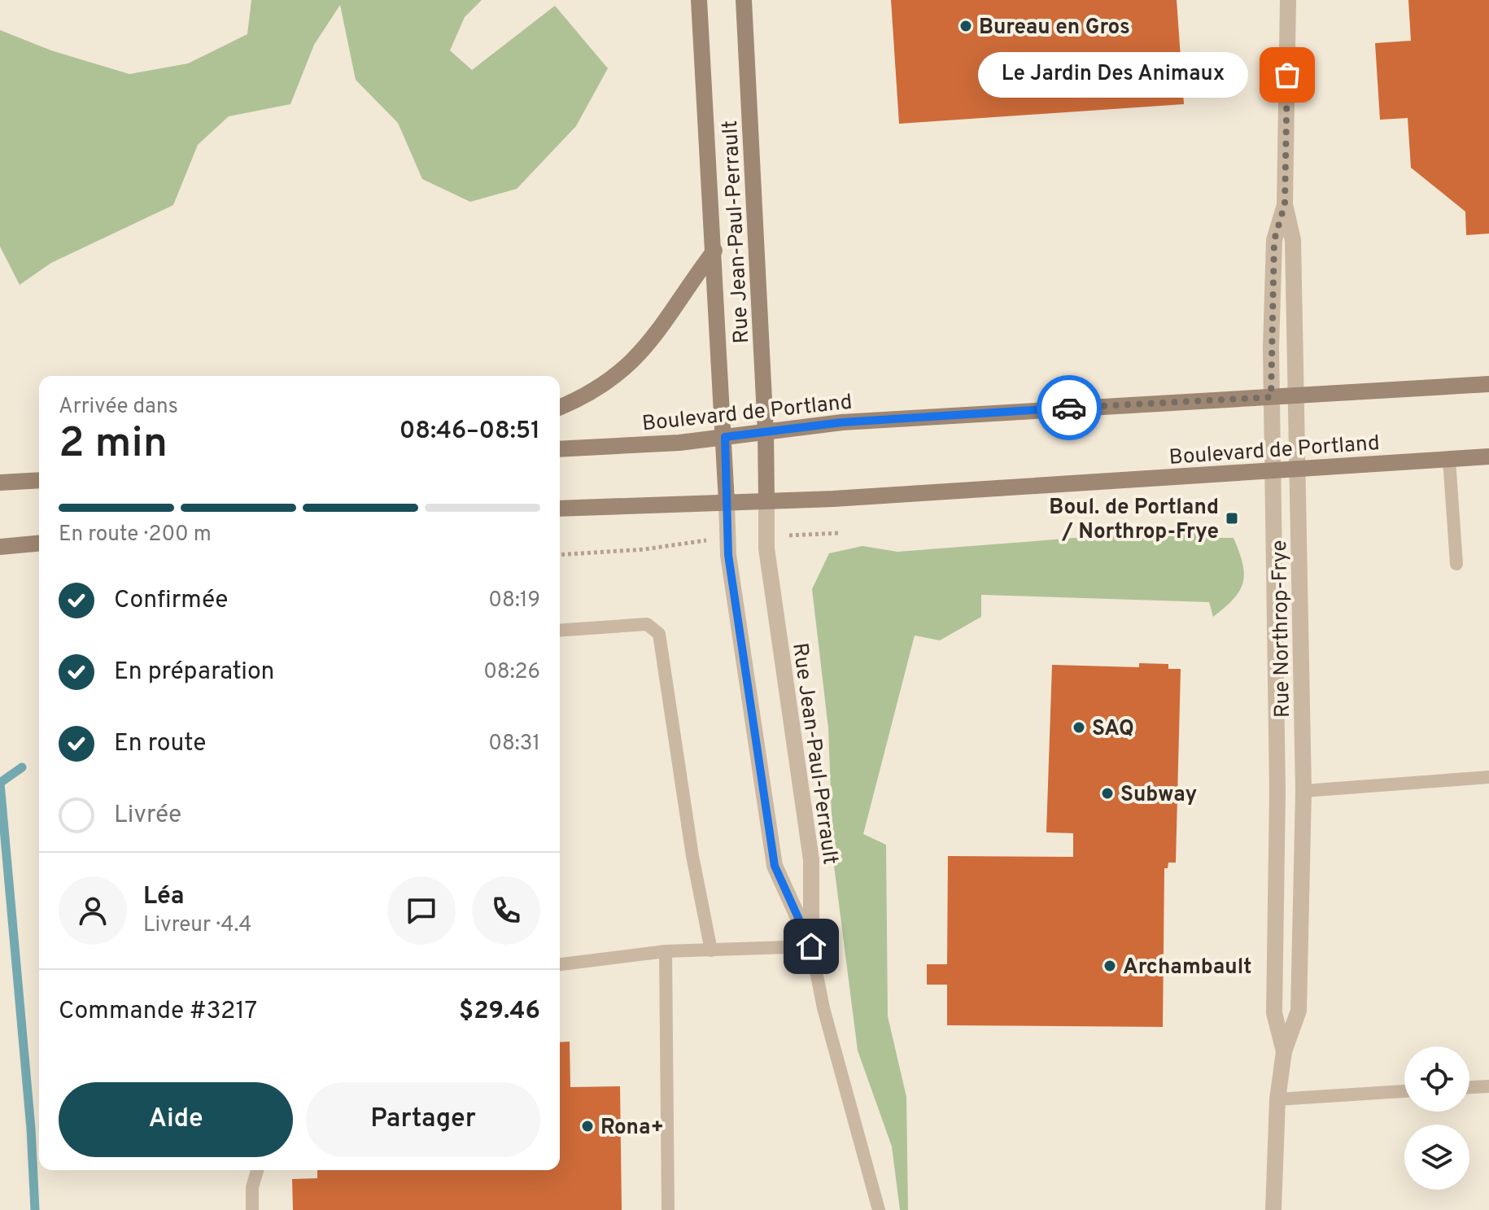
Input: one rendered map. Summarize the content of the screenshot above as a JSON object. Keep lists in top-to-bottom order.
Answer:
{
  "streets": {
    "main road": ["Rue Jean-Paul-Perrault", "Boulevard de Portland"],
    "street": ["Rue Northrop-Frye"]
  },
  "crossings": [
    ["Rue Jean-Paul-Perrault", "Boulevard de Portland"],
    ["Boulevard de Portland", "Rue Northrop-Frye"]
  ],
  "places": {
    "other": [
      "Bureau en Gros",
      "Le Jardin Des Animaux",
      "SAQ",
      "Subway",
      "Archambault",
      "Rona+"
    ],
    "transit": ["Boul. de Portland / Northrop-Frye"]
  },
  "page": {
    "bubble": "Le Jardin Des Animaux",
    "heading": ["2 min", "Arrivée dans", "08:46–08:51"],
    "panel": [
      "Léa",
      "Livreur · 4.4",
      "Commande #3217",
      "$29.46"
    ],
    "bar": "En route · 200 m",
    "list": [
      ["Confirmée", "08:19"],
      ["En préparation", "08:26"],
      ["En route", "08:31"],
      "Livrée"
    ],
    "buttons": ["Aide", "Partager"]
  }
}
